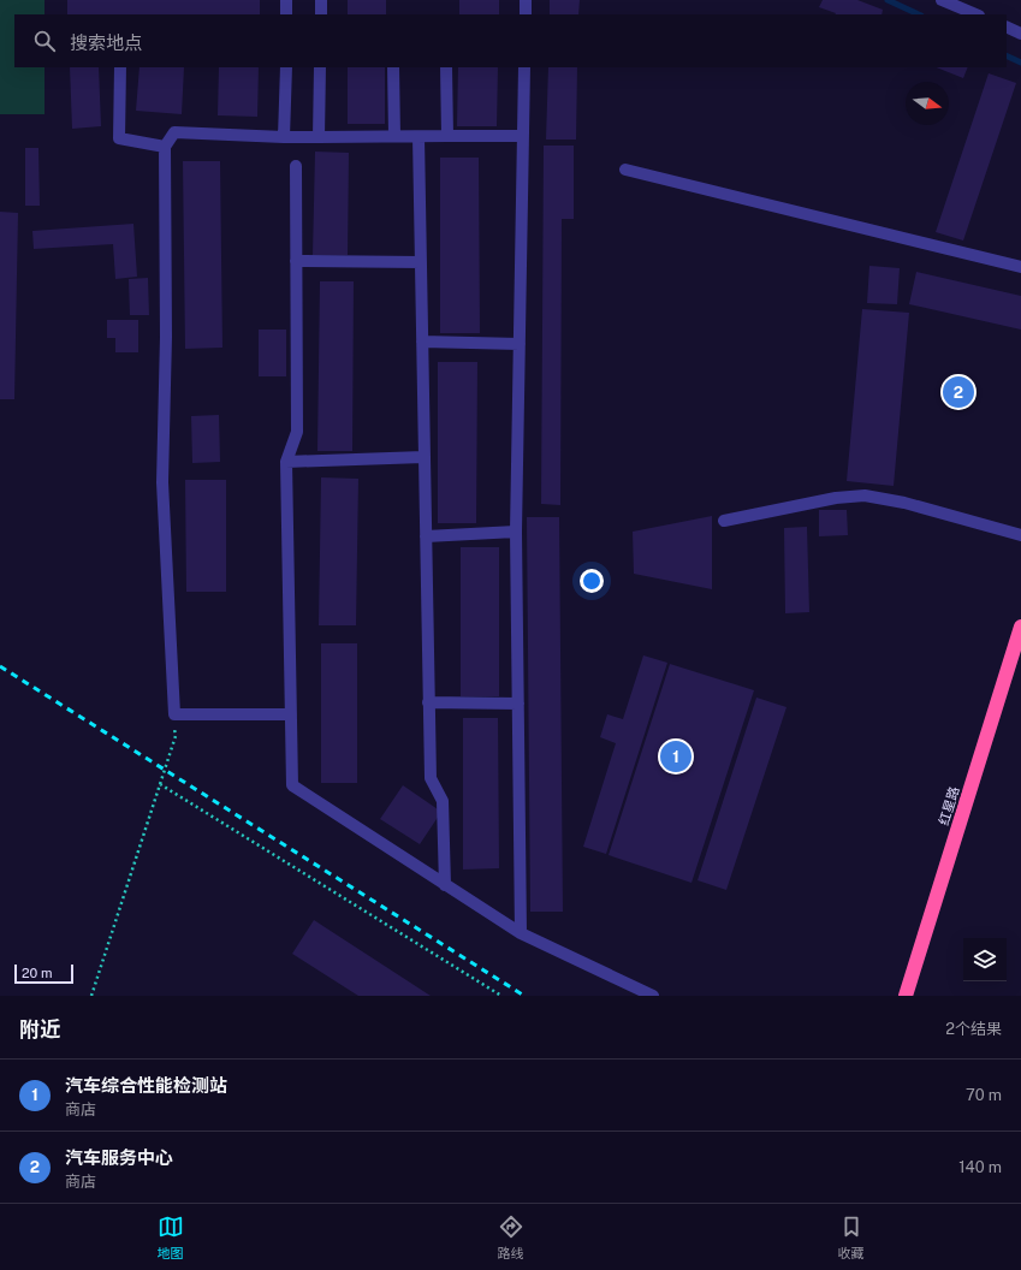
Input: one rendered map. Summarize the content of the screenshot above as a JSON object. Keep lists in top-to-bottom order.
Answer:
{
  "streets": {
    "highway": ["红星路"]
  },
  "scale_bar": "20 m",
  "north": "right",
  "page": {
    "search": "搜索地点",
    "pins": ["2", "1"],
    "scale": "20 m",
    "heading": ["附近", "2个结果"],
    "list": [
      {
        "mark": "1",
        "name": "汽车综合性能检测站",
        "note": "商店",
        "value": "70 m"
      },
      {
        "mark": "2",
        "name": "汽车服务中心",
        "note": "商店",
        "value": "140 m"
      }
    ],
    "nav": ["地图", "路线", "收藏"]
  }
}
